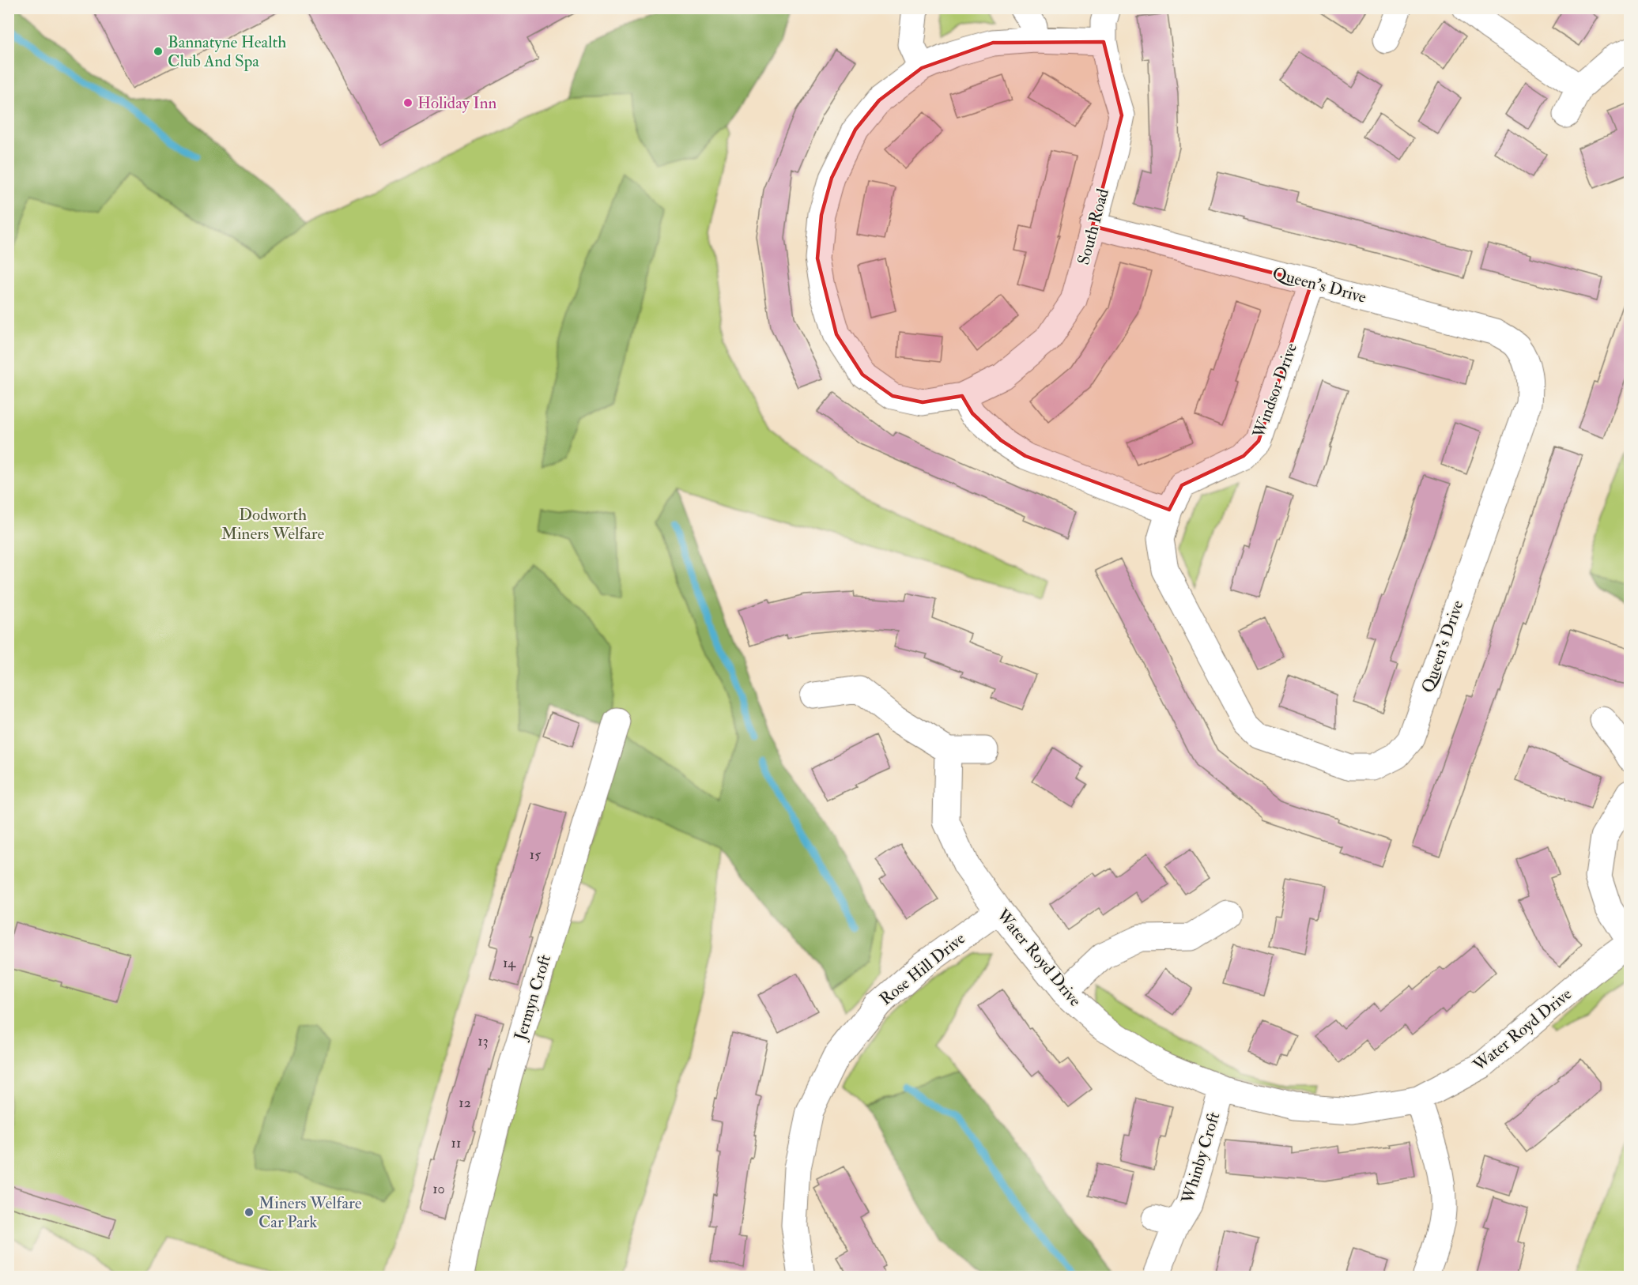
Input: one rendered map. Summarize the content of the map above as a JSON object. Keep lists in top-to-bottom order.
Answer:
{
  "streets": {
    "street": [
      "South Road",
      "Queen's Drive",
      "Windsor Drive",
      "Water Royd Drive",
      "Rose Hill Drive",
      "Jermyn Croft",
      "Whinby Croft"
    ]
  },
  "crossings": [
    ["South Road", "Queen's Drive"],
    ["Queen's Drive", "Windsor Drive"],
    ["Water Royd Drive", "Rose Hill Drive"],
    ["Water Royd Drive", "Whinby Croft"]
  ],
  "parks": ["Dodworth Miners Welfare"],
  "places": ["Bannatyne Health Club And Spa", "Holiday Inn", "Miners Welfare Car Park"],
  "house_numbers": [
    "15",
    "14",
    "13",
    "12",
    "11",
    "10"
  ]
}
